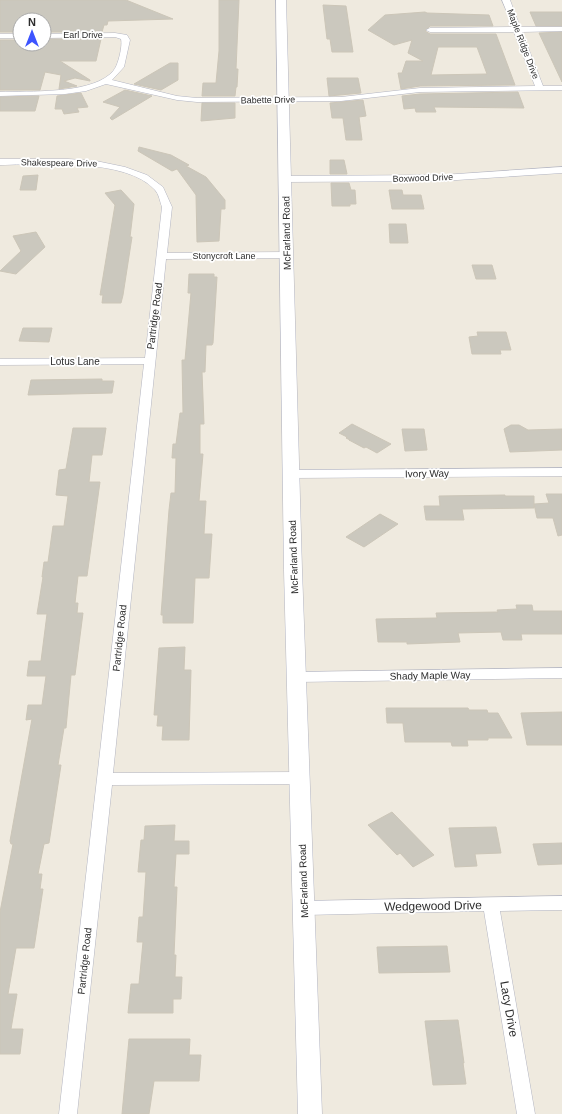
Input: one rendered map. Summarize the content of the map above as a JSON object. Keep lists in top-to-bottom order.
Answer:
{
  "streets": {
    "street": [
      "Earl Drive",
      "Maple Ridge Drive",
      "Babette Drive",
      "Shakespeare Drive",
      "Boxwood Drive",
      "McFarland Road",
      "Stonycroft Lane",
      "Partridge Road",
      "Lotus Lane",
      "Ivory Way",
      "Shady Maple Way",
      "Wedgewood Drive",
      "Lacy Drive"
    ]
  },
  "crossings": [
    ["Earl Drive", "Babette Drive"],
    ["Maple Ridge Drive", "Babette Drive"],
    ["Babette Drive", "McFarland Road"],
    ["Shakespeare Drive", "Partridge Road"],
    ["Boxwood Drive", "McFarland Road"],
    ["McFarland Road", "Stonycroft Lane"],
    ["McFarland Road", "Ivory Way"],
    ["McFarland Road", "Shady Maple Way"],
    ["McFarland Road", "Wedgewood Drive"],
    ["Stonycroft Lane", "Partridge Road"],
    ["Partridge Road", "Lotus Lane"],
    ["Wedgewood Drive", "Lacy Drive"]
  ],
  "north": "top"
}
